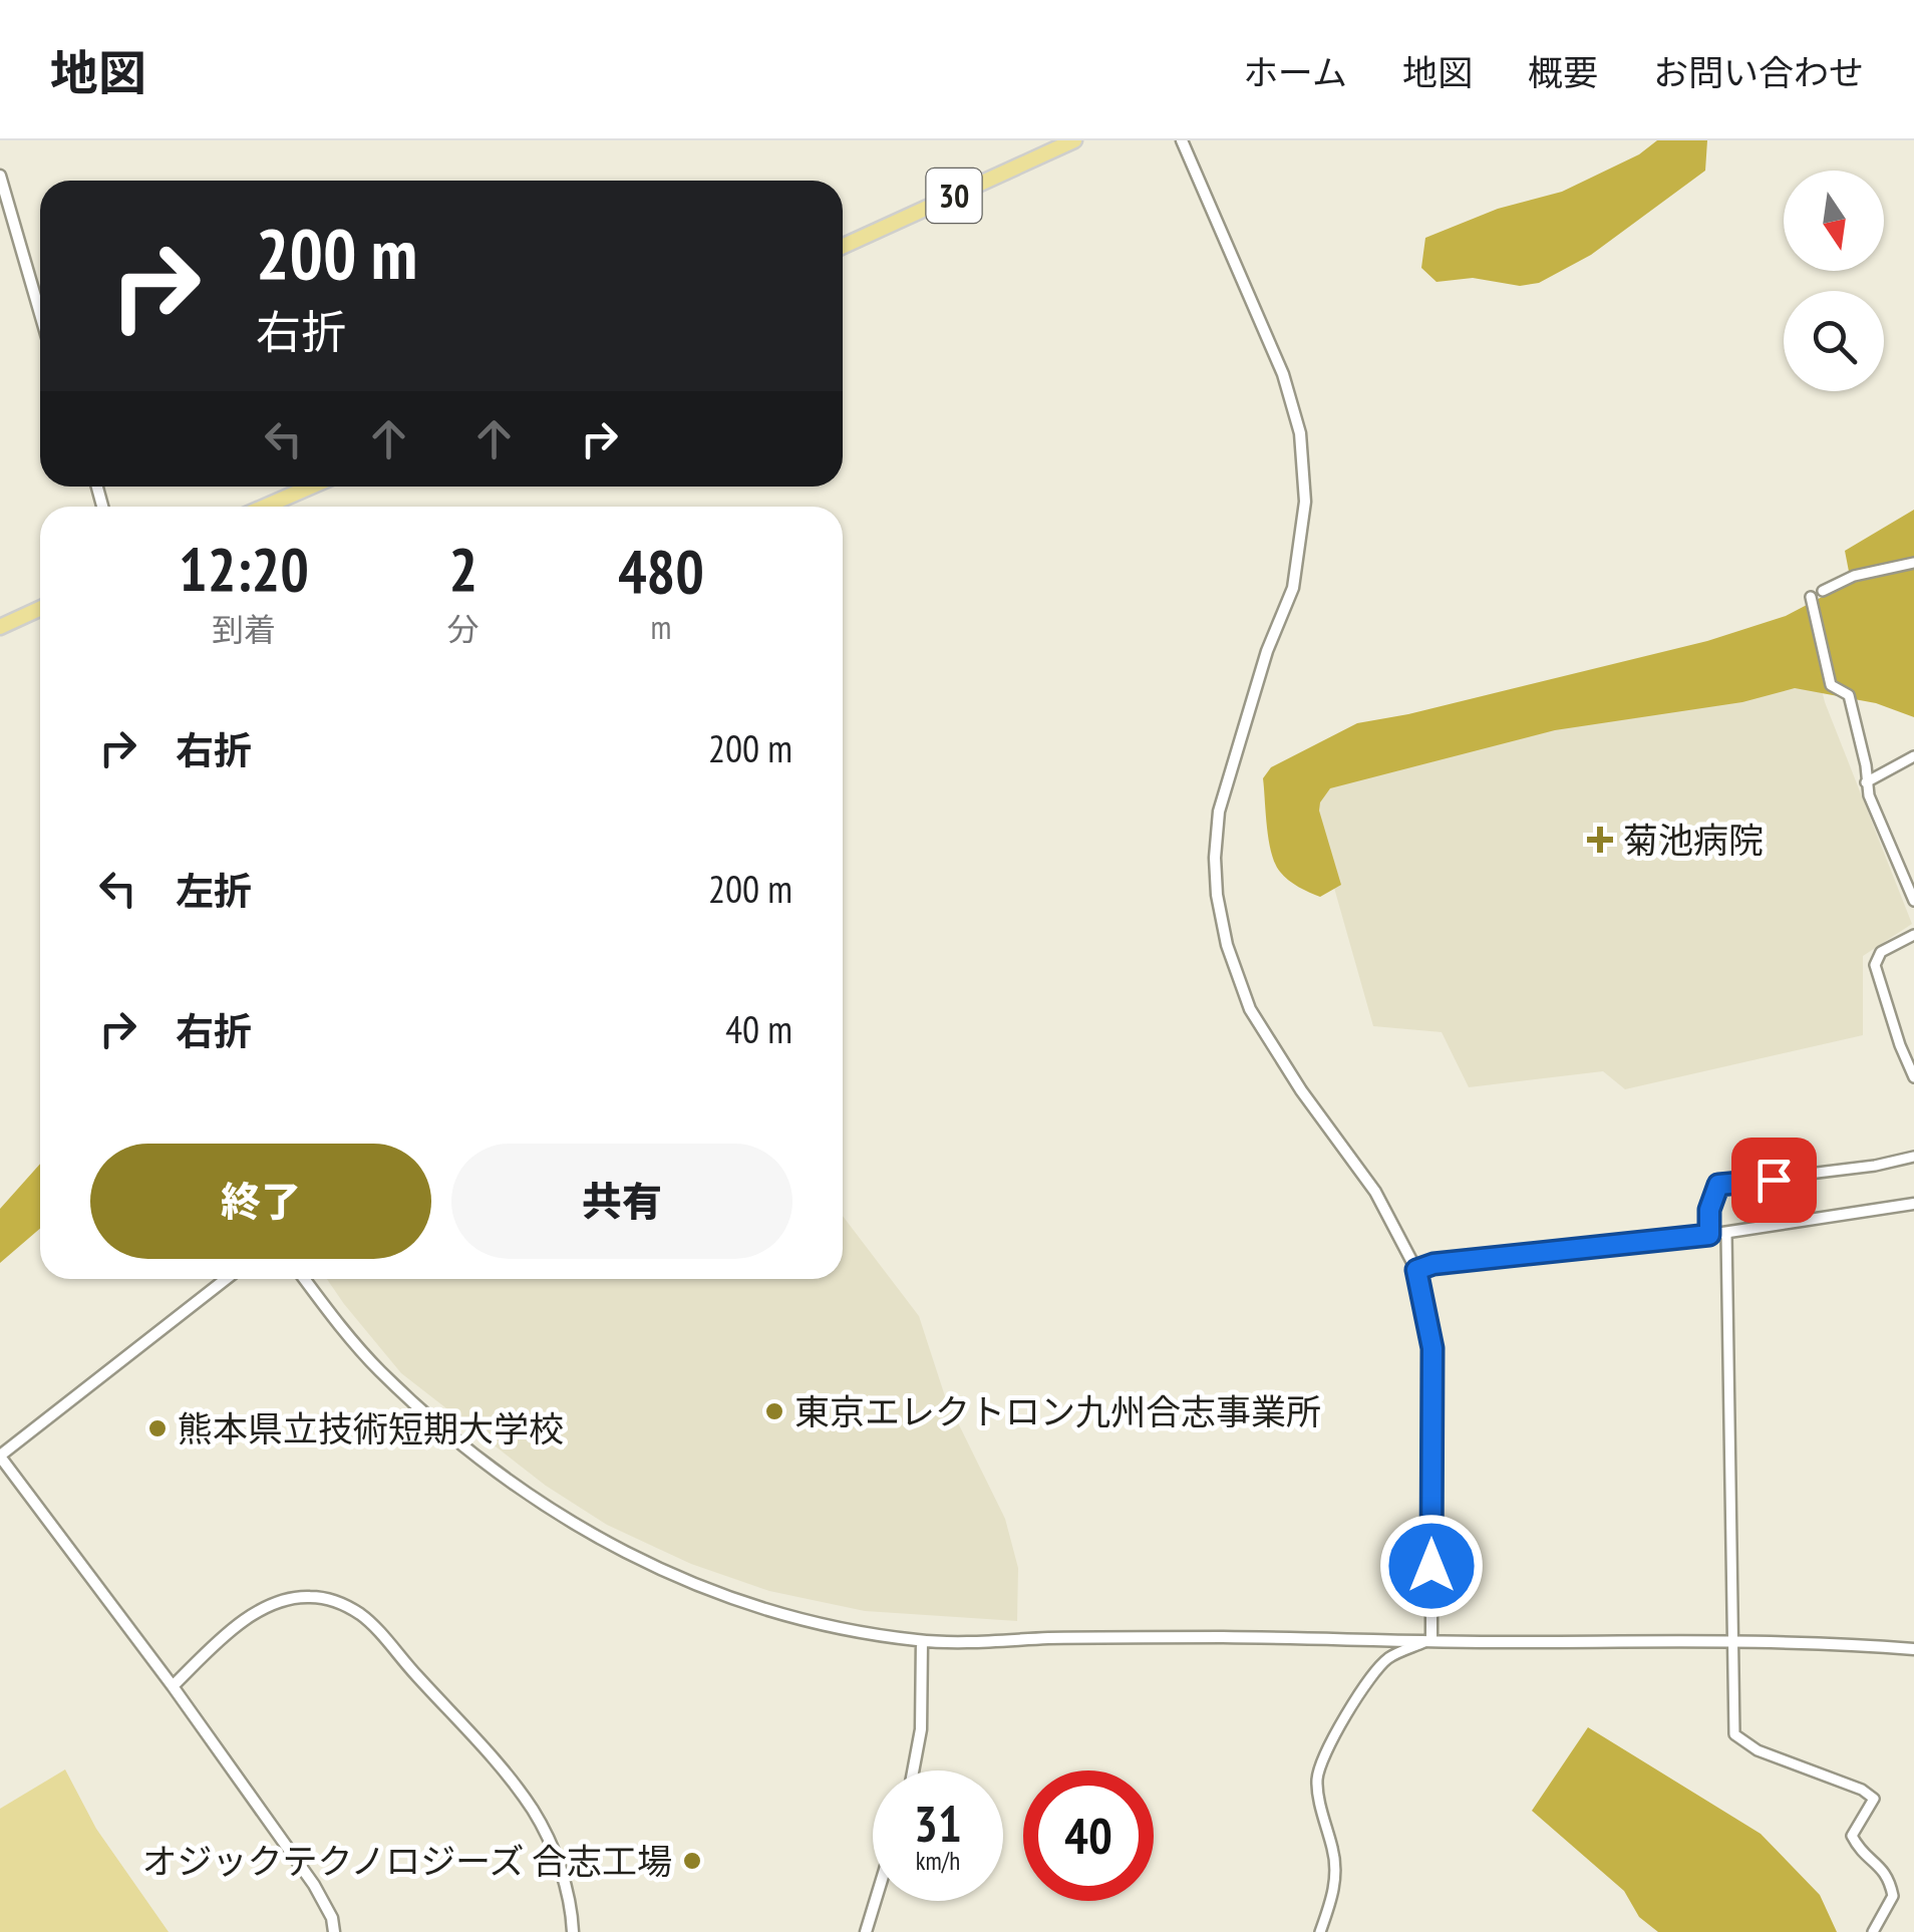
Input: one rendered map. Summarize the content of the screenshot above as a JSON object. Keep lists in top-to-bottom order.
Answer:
{
  "streets": {
    "main road": ["30"]
  },
  "places": {
    "health": ["菊池病院"],
    "other": ["東京エレクトロン九州合志事業所", "熊本県立技術短期大学校", "オジックテクノロジーズ 合志工場"]
  },
  "north": "bottom",
  "page": {
    "header": "地図",
    "nav": [
      "ホーム",
      "地図",
      "概要",
      "お問い合わせ"
    ],
    "turn": ["200 m", "右折"],
    "eta": [
      "12:20",
      "到着",
      "2",
      "分",
      "480",
      "m"
    ],
    "list": [
      {
        "name": "右折",
        "value": "200 m"
      },
      {
        "name": "左折",
        "value": "200 m"
      },
      {
        "name": "右折",
        "value": "40 m"
      }
    ],
    "buttons": ["終了", "共有"],
    "speed": "31 km/h",
    "limit": "40"
  }
}
